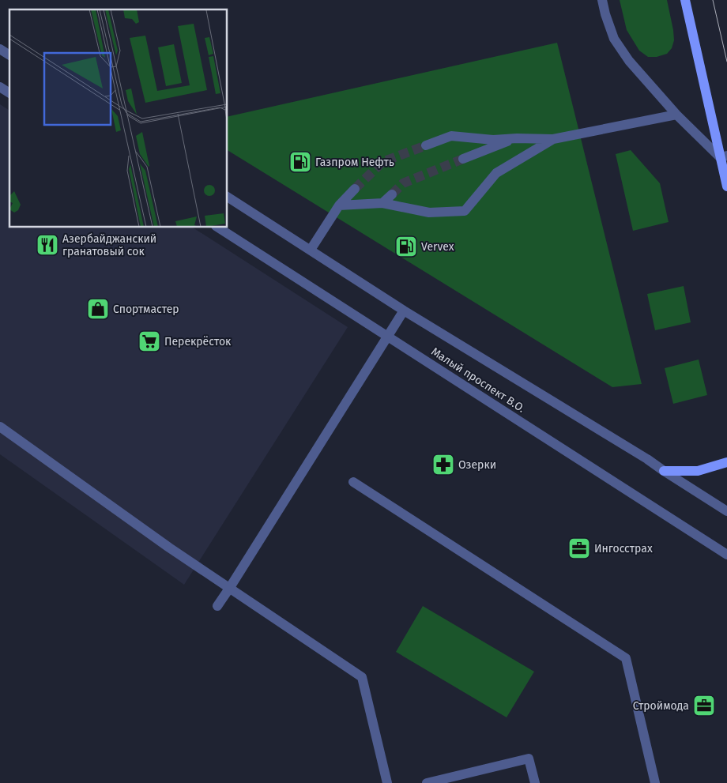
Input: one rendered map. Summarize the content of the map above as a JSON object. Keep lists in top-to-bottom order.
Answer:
{
  "streets": {
    "street": ["Малый проспект В.О."]
  },
  "places": {
    "fuel station": ["Газпром Нефть", "Vervex"],
    "restaurant": ["Азербайджанский гранатовый сок"],
    "shop": ["Спортмастер"],
    "supermarket": ["Перекрёсток"],
    "pharmacy": ["Озерки"],
    "office": ["Ингосстрах", "Строймода"]
  }
}
